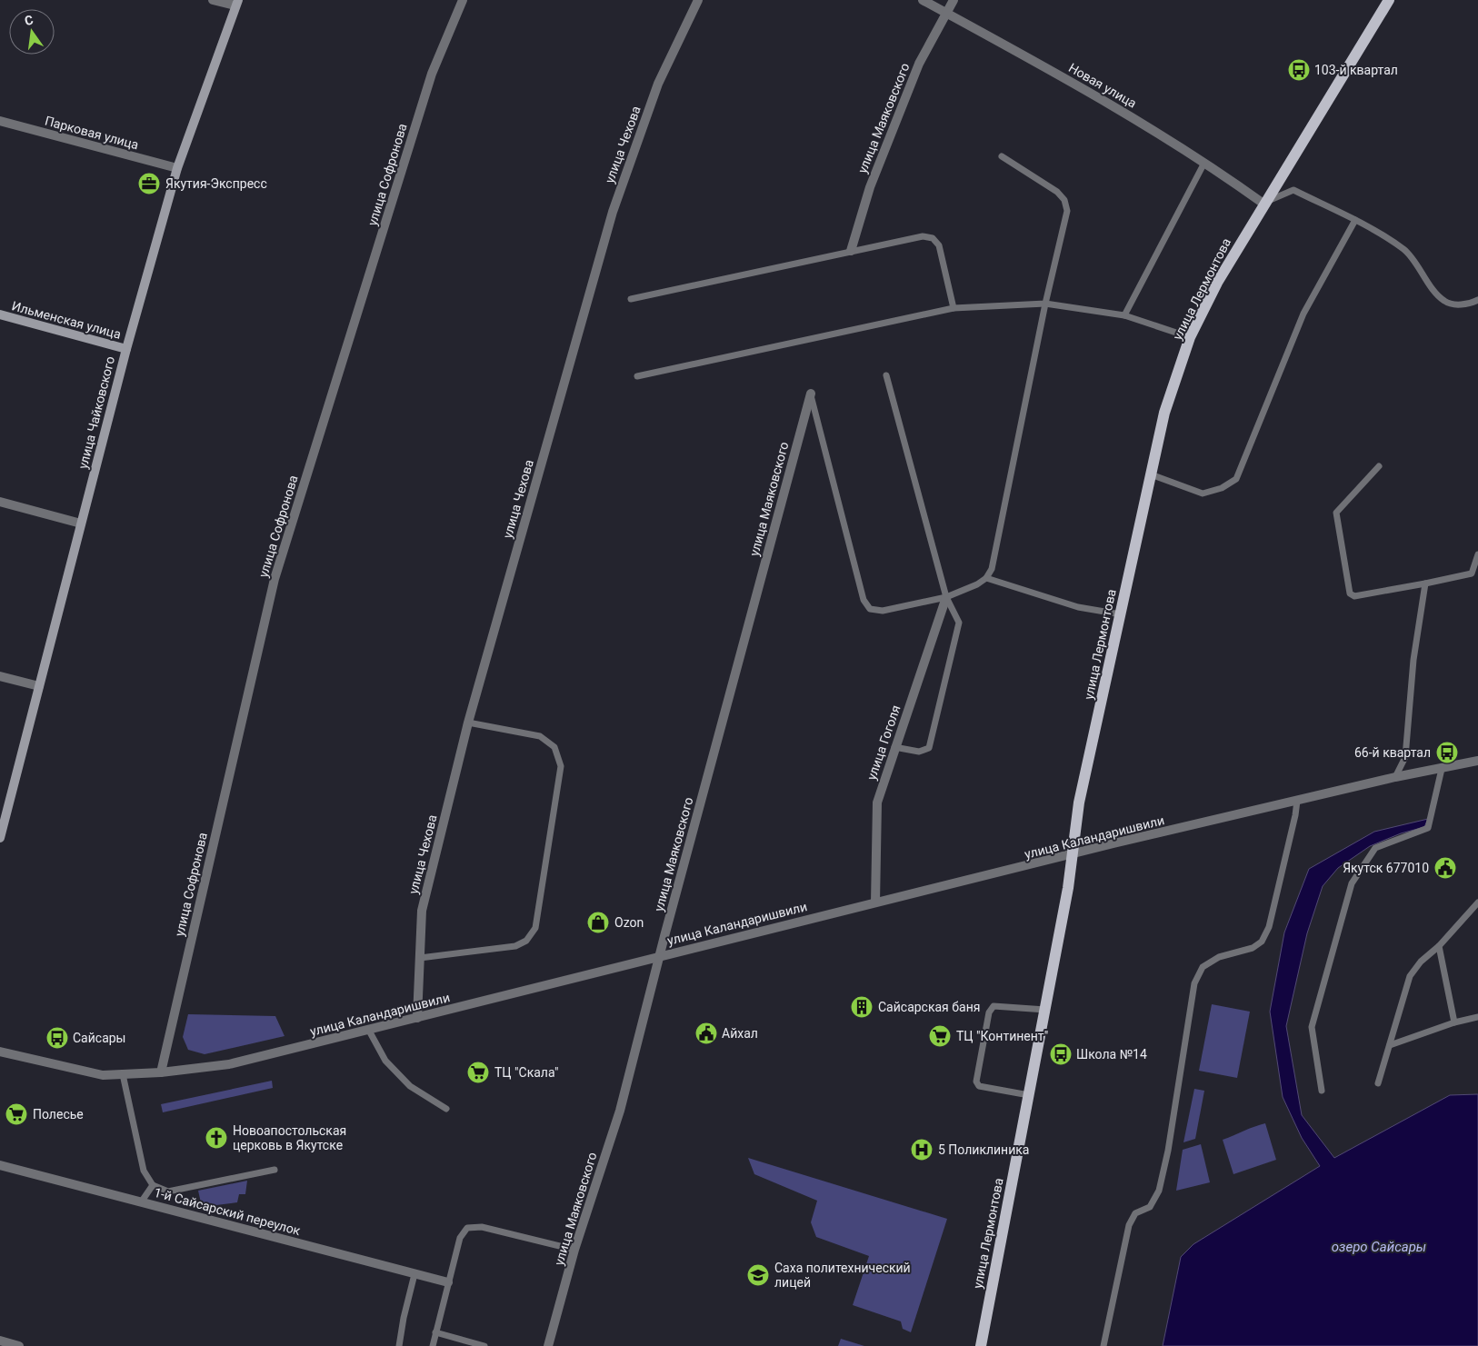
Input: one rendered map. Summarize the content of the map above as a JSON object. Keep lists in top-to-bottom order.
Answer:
{
  "streets": {
    "main road": ["улица Лермонтова", "Ильменская улица", "улица Чайковского"],
    "street": [
      "Новая улица",
      "улица Маяковского",
      "Парковая улица",
      "улица Чехова",
      "улица Софронова",
      "улица Гоголя",
      "улица Каландаришвили",
      "1-й Сайсарский переулок"
    ]
  },
  "crossings": [
    ["Новая улица", "улица Маяковского"],
    ["Новая улица", "улица Лермонтова"],
    ["улица Маяковского", "улица Каландаришвили"],
    ["Парковая улица", "улица Чайковского"],
    ["улица Чехова", "улица Каландаришвили"],
    ["улица Софронова", "улица Каландаришвили"],
    ["улица Лермонтова", "улица Каландаришвили"],
    ["Ильменская улица", "улица Чайковского"],
    ["улица Гоголя", "улица Каландаришвили"]
  ],
  "water": ["озеро Сайсары"],
  "places": {
    "bus stop": [
      "103-й квартал",
      "66-й квартал",
      "Сайсары",
      "Школа №14"
    ],
    "office": ["Якутия-Экспресс"],
    "public building": ["Якутск 677010", "Айхал"],
    "shop": ["Ozon"],
    "building": ["Сайсарская баня"],
    "supermarket": ["ТЦ \"Континент\"", "ТЦ \"Скала\"", "Полесье"],
    "church": ["Новоапостольская церковь в Якутске"],
    "hospital": ["5 Поликлиника"],
    "school or university": ["Саха политехнический лицей"]
  },
  "north": "top"
}
